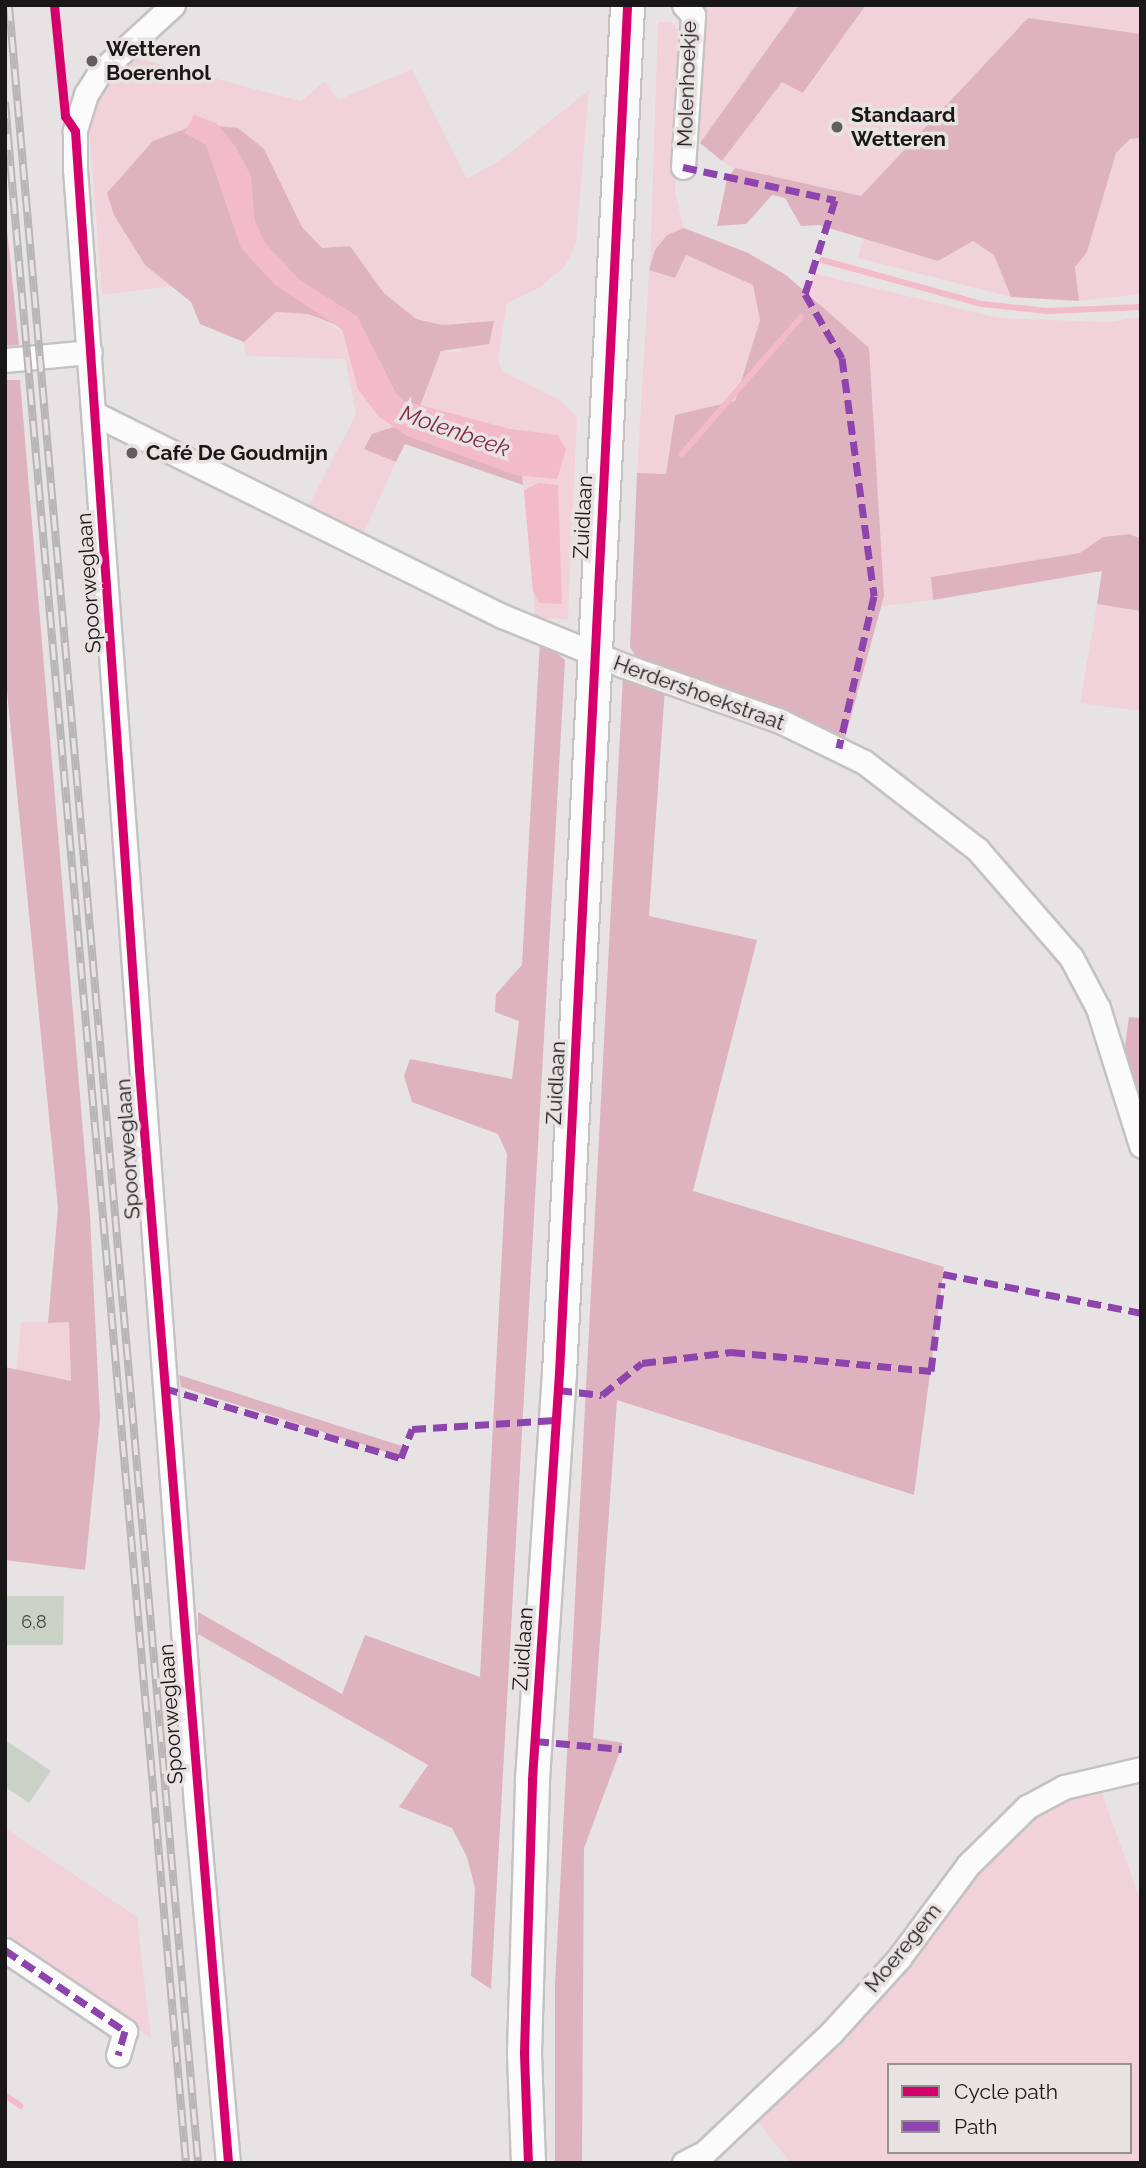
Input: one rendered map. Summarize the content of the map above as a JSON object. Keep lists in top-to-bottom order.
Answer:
{
  "streets": {
    "main road": ["Zuidlaan"],
    "street": [
      "Molenhoekje",
      "Spoorweglaan",
      "Herdershoekstraat",
      "Moeregem"
    ]
  },
  "crossings": [
    ["Zuidlaan", "Herdershoekstraat"],
    ["Spoorweglaan", "Herdershoekstraat"]
  ],
  "water": ["Molenbeek"],
  "places": ["Wetteren Boerenhol", "Standaard Wetteren", "Café De Goudmijn"],
  "house_numbers": ["6,8"],
  "legend": ["Cycle path", "Path"]
}
